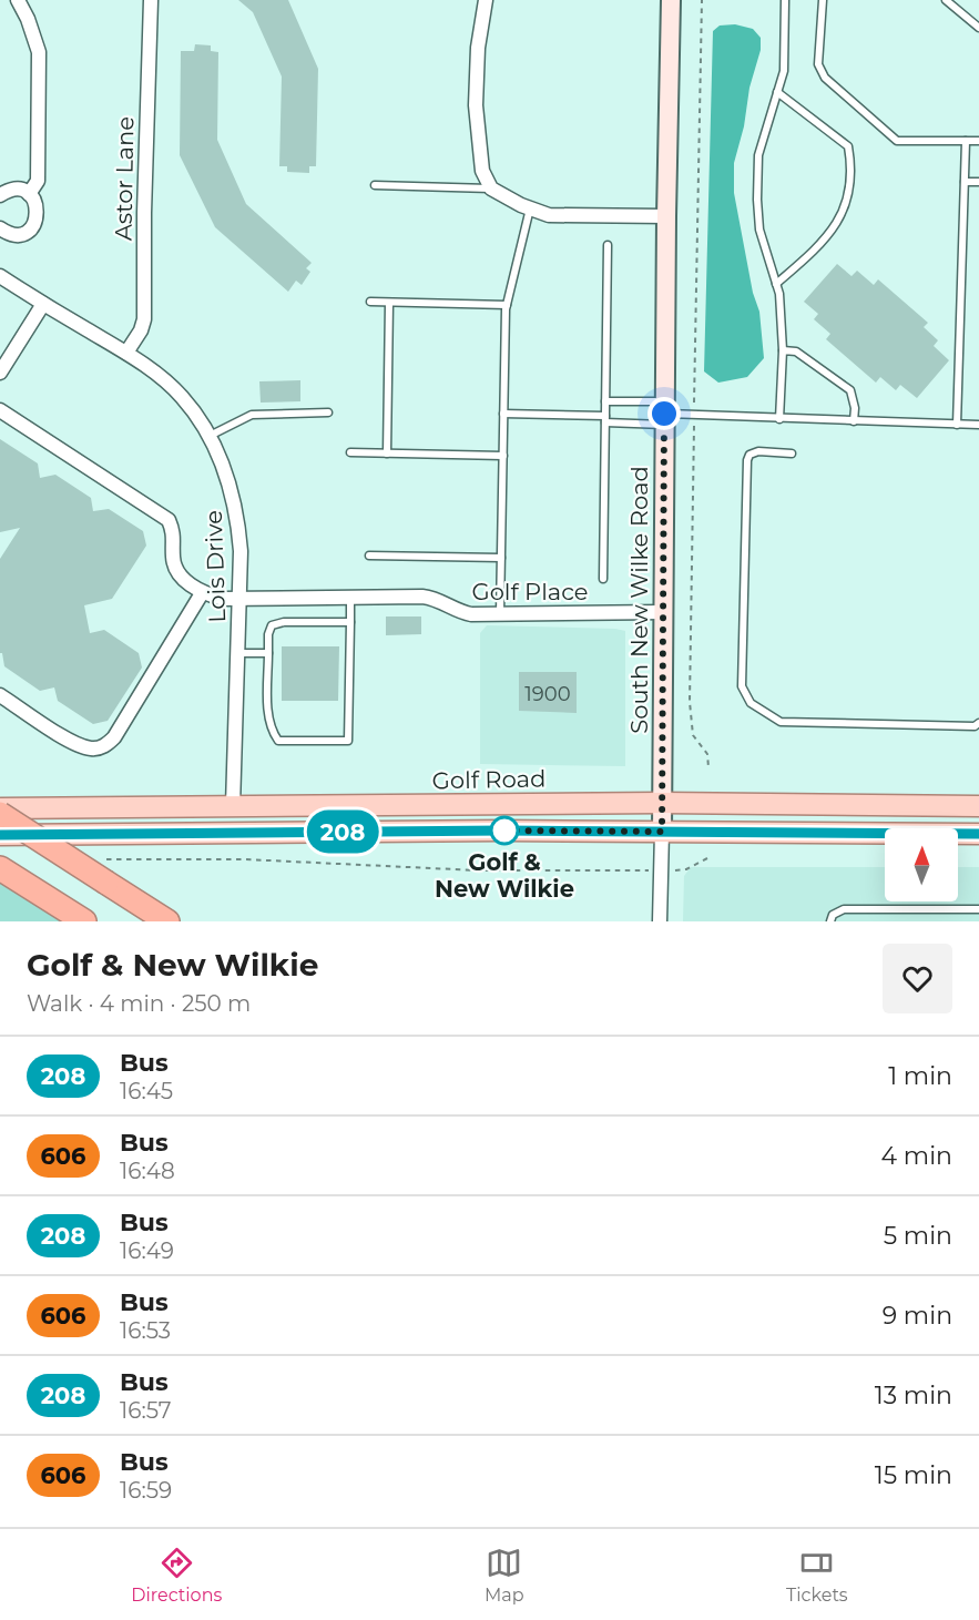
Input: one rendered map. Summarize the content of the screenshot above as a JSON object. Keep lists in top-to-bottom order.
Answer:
{
  "streets": {
    "main road": ["South New Wilke Road", "Golf Road"],
    "street": ["Astor Lane", "Lois Drive", "Golf Place"]
  },
  "crossings": [
    ["Astor Lane", "Lois Drive"],
    ["Lois Drive", "Golf Place"],
    ["Lois Drive", "Golf Road"],
    ["Golf Place", "South New Wilke Road"],
    ["South New Wilke Road", "Golf Road"]
  ],
  "places": ["Golf & New Wilkie"],
  "lines": ["bus line 208"],
  "house_numbers": ["1900"],
  "north": "top",
  "page": {
    "on_map": "208",
    "heading": ["Golf & New Wilkie", "Walk · 4 min · 250 m"],
    "list": [
      {
        "mark": "208",
        "name": "Bus",
        "note": "16:45",
        "value": "1 min"
      },
      {
        "mark": "606",
        "name": "Bus",
        "note": "16:48",
        "value": "4 min"
      },
      {
        "mark": "208",
        "name": "Bus",
        "note": "16:49",
        "value": "5 min"
      },
      {
        "mark": "606",
        "name": "Bus",
        "note": "16:53",
        "value": "9 min"
      },
      {
        "mark": "208",
        "name": "Bus",
        "note": "16:57",
        "value": "13 min"
      },
      {
        "mark": "606",
        "name": "Bus",
        "note": "16:59",
        "value": "15 min"
      }
    ],
    "tabs": ["Directions", "Map", "Tickets"]
  }
}
